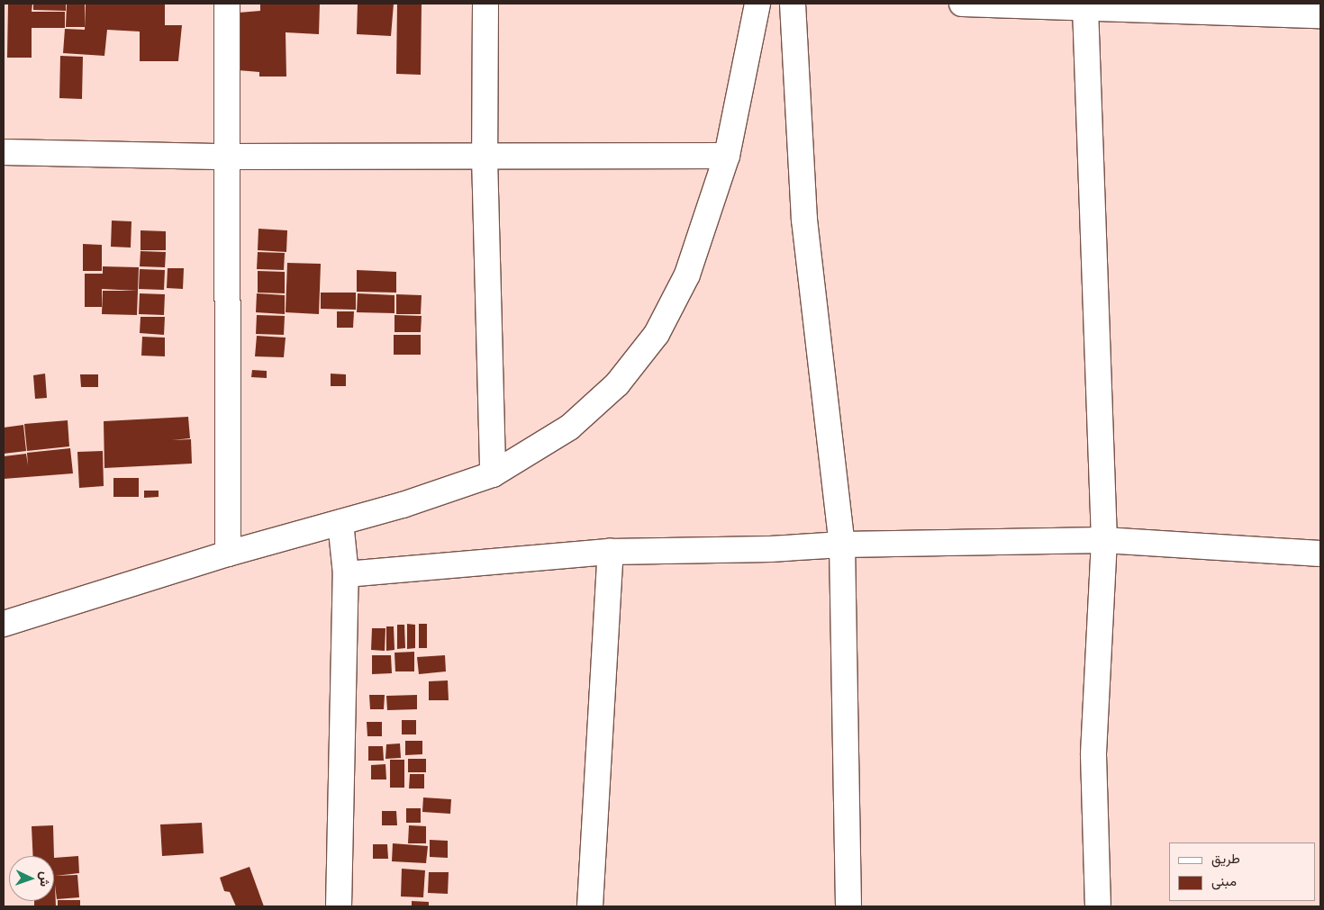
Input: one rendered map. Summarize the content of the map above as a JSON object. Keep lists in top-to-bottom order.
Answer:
{
  "legend": ["طريق", "مبنى"],
  "north": "right"
}
